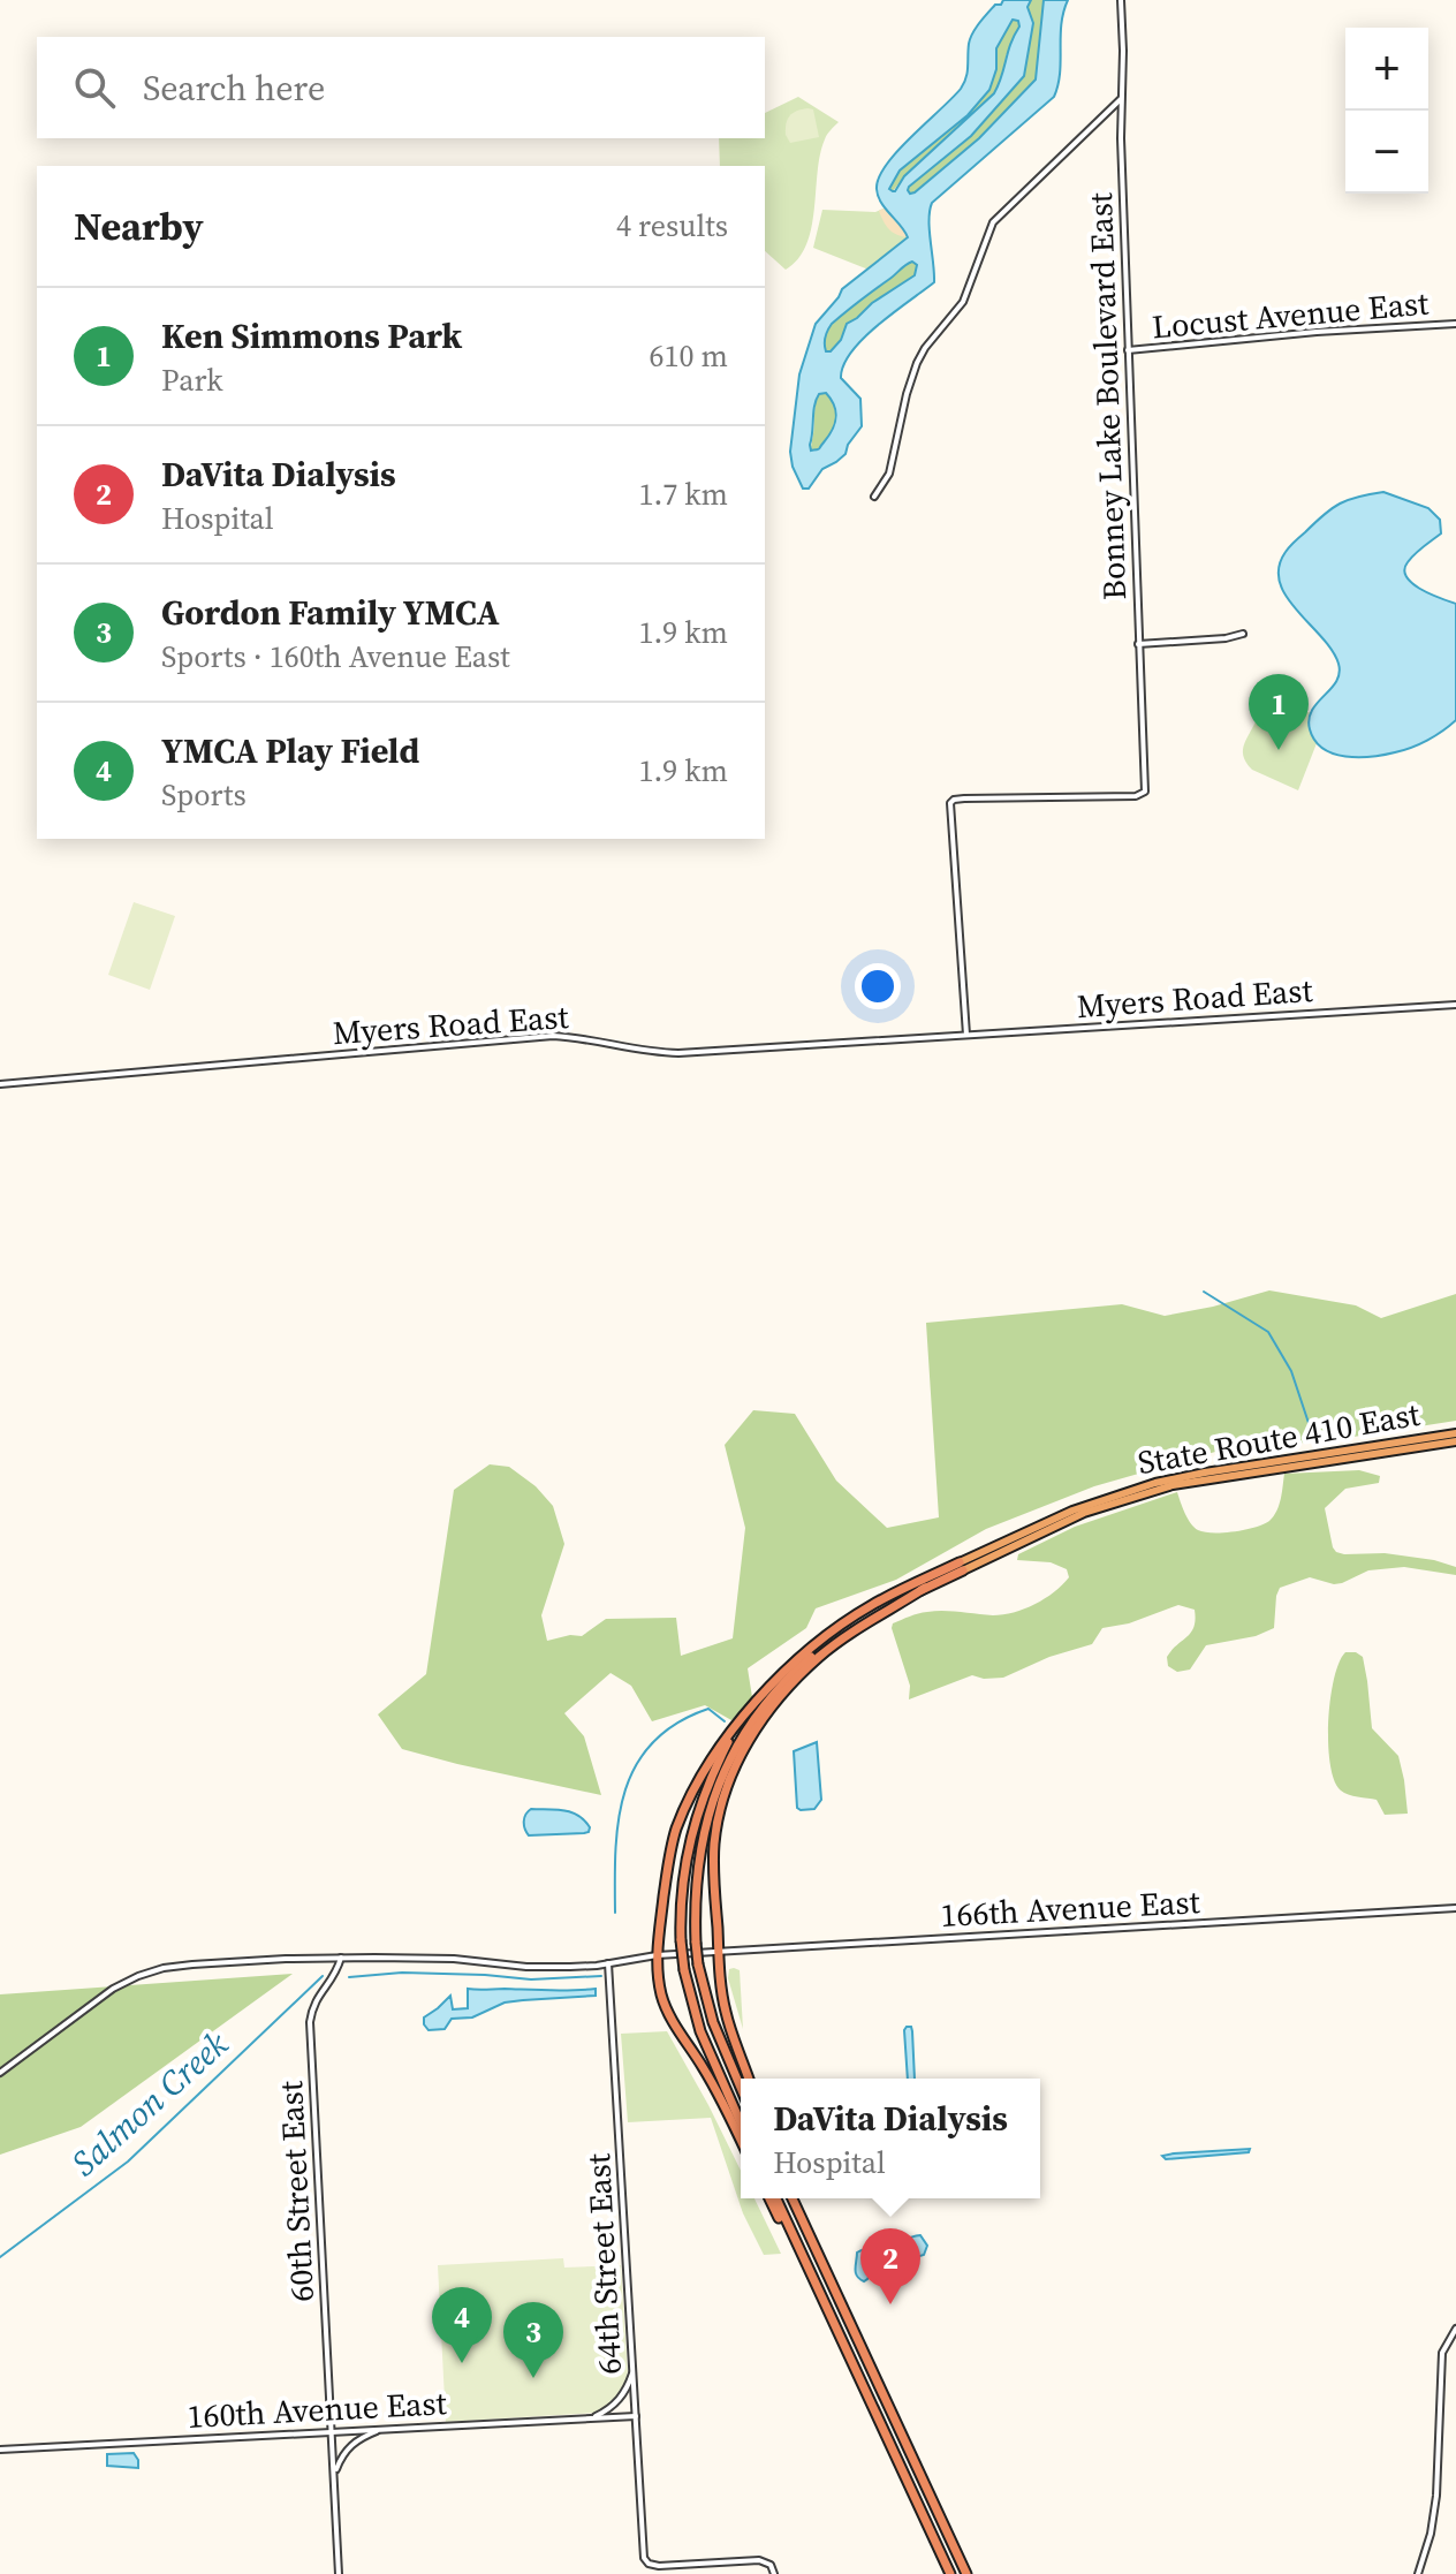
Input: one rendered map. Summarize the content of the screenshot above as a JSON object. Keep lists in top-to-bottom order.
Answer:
{
  "streets": {
    "highway": ["State Route 410 East"],
    "street": [
      "Locust Avenue East",
      "Bonney Lake Boulevard East",
      "Myers Road East",
      "166th Avenue East",
      "60th Street East",
      "64th Street East",
      "160th Avenue East"
    ]
  },
  "crossings": [
    ["Locust Avenue East", "Bonney Lake Boulevard East"],
    ["Bonney Lake Boulevard East", "Myers Road East"],
    ["166th Avenue East", "60th Street East"],
    ["166th Avenue East", "64th Street East"],
    ["60th Street East", "160th Avenue East"],
    ["64th Street East", "160th Avenue East"]
  ],
  "water": ["Salmon Creek"],
  "page": {
    "map_buttons": ["+", "−"],
    "search": "Search here",
    "heading": ["Nearby", "4 results"],
    "list": [
      {
        "mark": "1",
        "name": "Ken Simmons Park",
        "note": "Park",
        "value": "610 m"
      },
      {
        "mark": "2",
        "name": "DaVita Dialysis",
        "note": "Hospital",
        "value": "1.7 km"
      },
      {
        "mark": "3",
        "name": "Gordon Family YMCA",
        "note": "Sports · 160th Avenue East",
        "value": "1.9 km"
      },
      {
        "mark": "4",
        "name": "YMCA Play Field",
        "note": "Sports",
        "value": "1.9 km"
      }
    ],
    "pins": [
      "1",
      "2",
      "4",
      "3"
    ],
    "popup": ["DaVita Dialysis", "Hospital"]
  }
}
